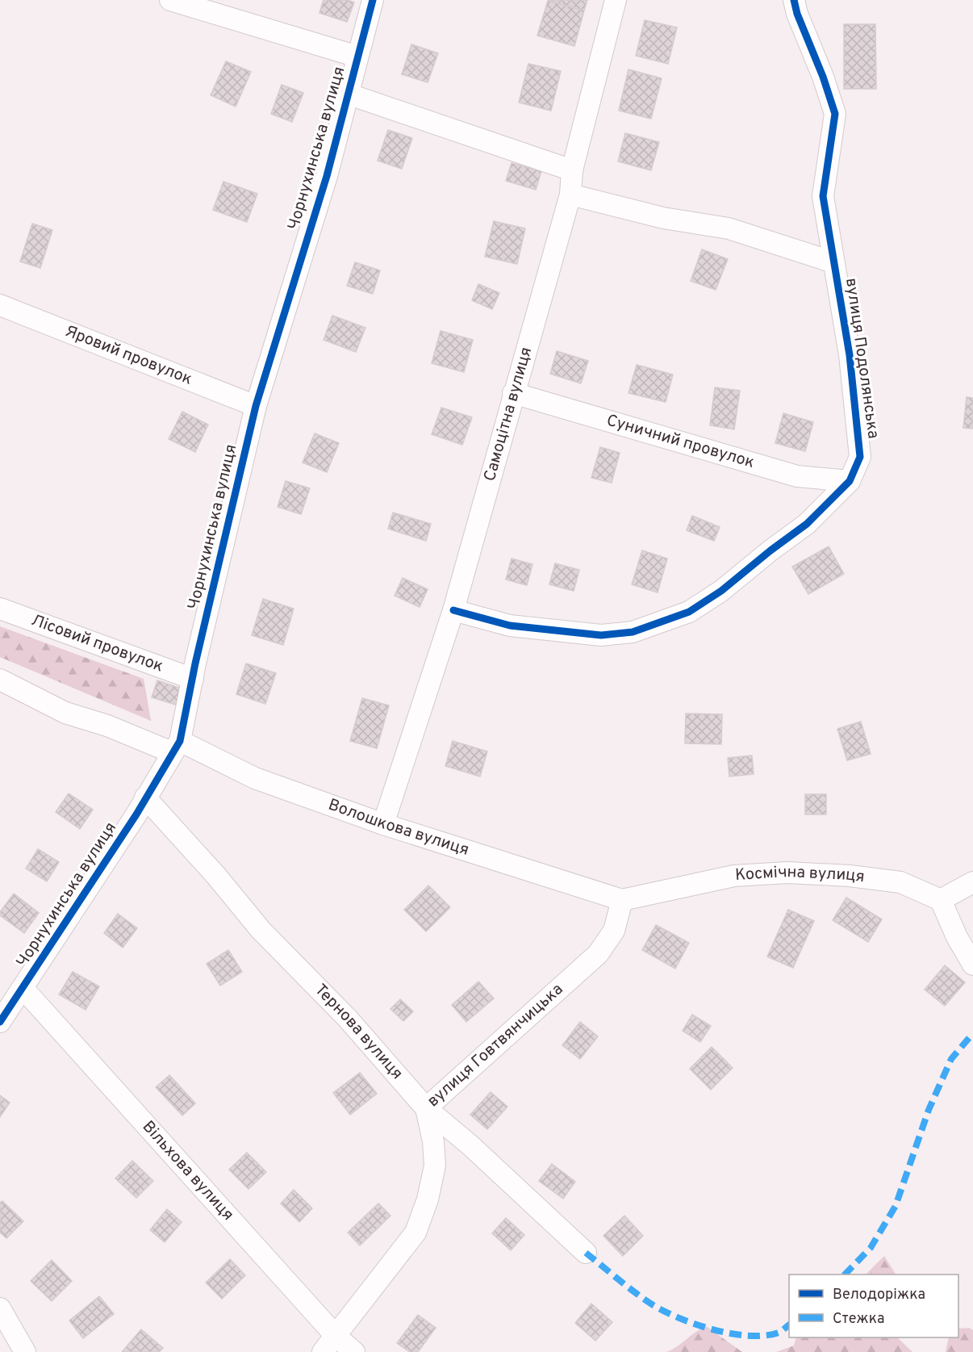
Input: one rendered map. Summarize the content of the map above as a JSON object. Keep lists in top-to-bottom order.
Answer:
{
  "streets": {
    "street": [
      "Чорнухинська вулиця",
      "Яровий провулок",
      "вулиця Подолянська",
      "Самоцітна вулиця",
      "Суничний провулок",
      "Лісовий провулок",
      "Волошкова вулиця",
      "Космічна вулиця",
      "Тернова вулиця",
      "вулиця Говтвянчицька",
      "Вільхова вулиця"
    ]
  },
  "crossings": [
    ["Чорнухинська вулиця", "Яровий провулок"],
    ["Чорнухинська вулиця", "Лісовий провулок"],
    ["Чорнухинська вулиця", "Волошкова вулиця"],
    ["Чорнухинська вулиця", "Тернова вулиця"],
    ["Чорнухинська вулиця", "Вільхова вулиця"],
    ["вулиця Подолянська", "Самоцітна вулиця"],
    ["вулиця Подолянська", "Суничний провулок"],
    ["Самоцітна вулиця", "Суничний провулок"],
    ["Самоцітна вулиця", "Волошкова вулиця"],
    ["Волошкова вулиця", "Космічна вулиця"],
    ["Волошкова вулиця", "вулиця Говтвянчицька"],
    ["Космічна вулиця", "вулиця Говтвянчицька"],
    ["Тернова вулиця", "вулиця Говтвянчицька"],
    ["вулиця Говтвянчицька", "Вільхова вулиця"]
  ],
  "legend": ["Велодоріжка", "Стежка"]
}
